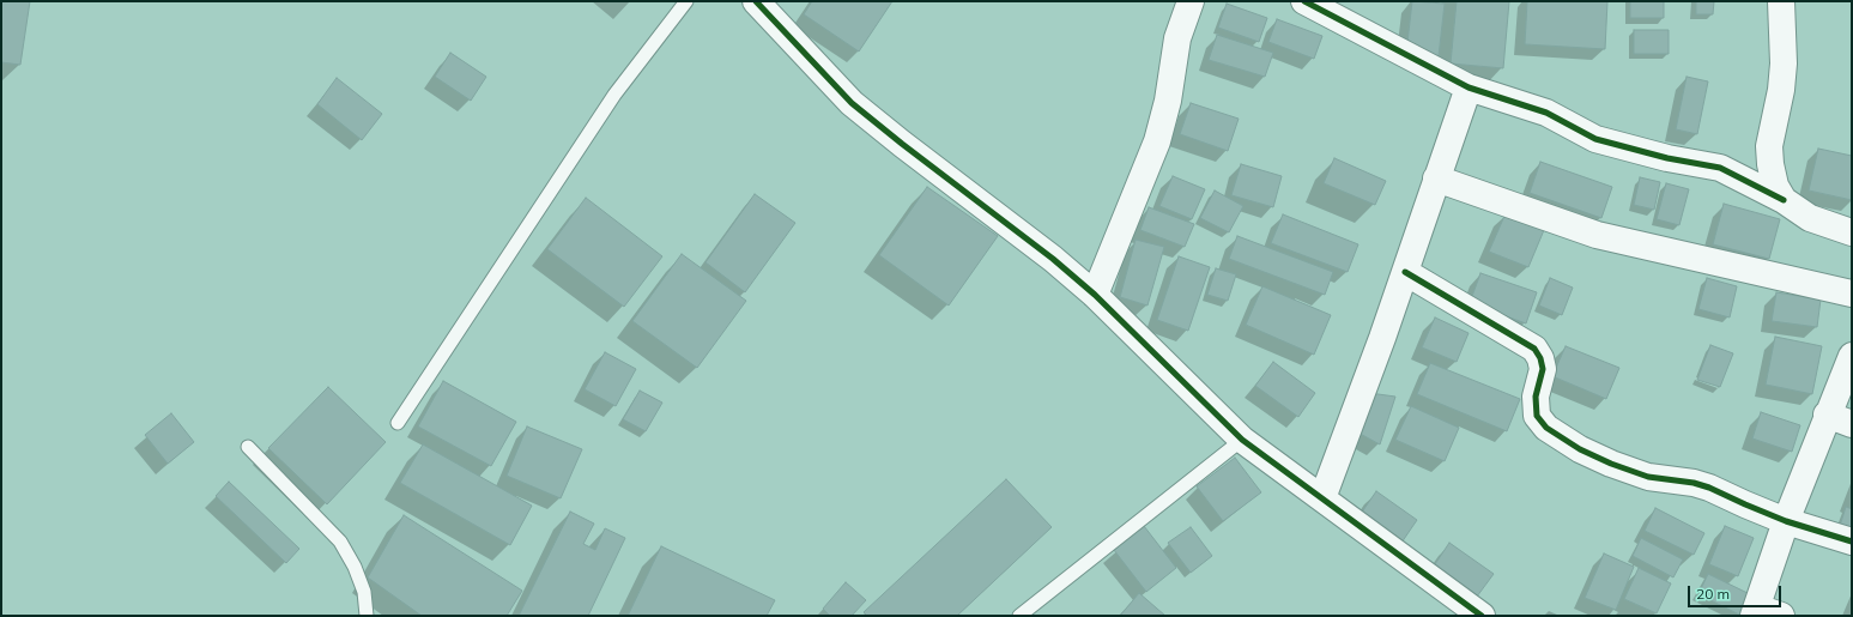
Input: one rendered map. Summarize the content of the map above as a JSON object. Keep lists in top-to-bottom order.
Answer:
{
  "scale_bar": "20 m"
}
